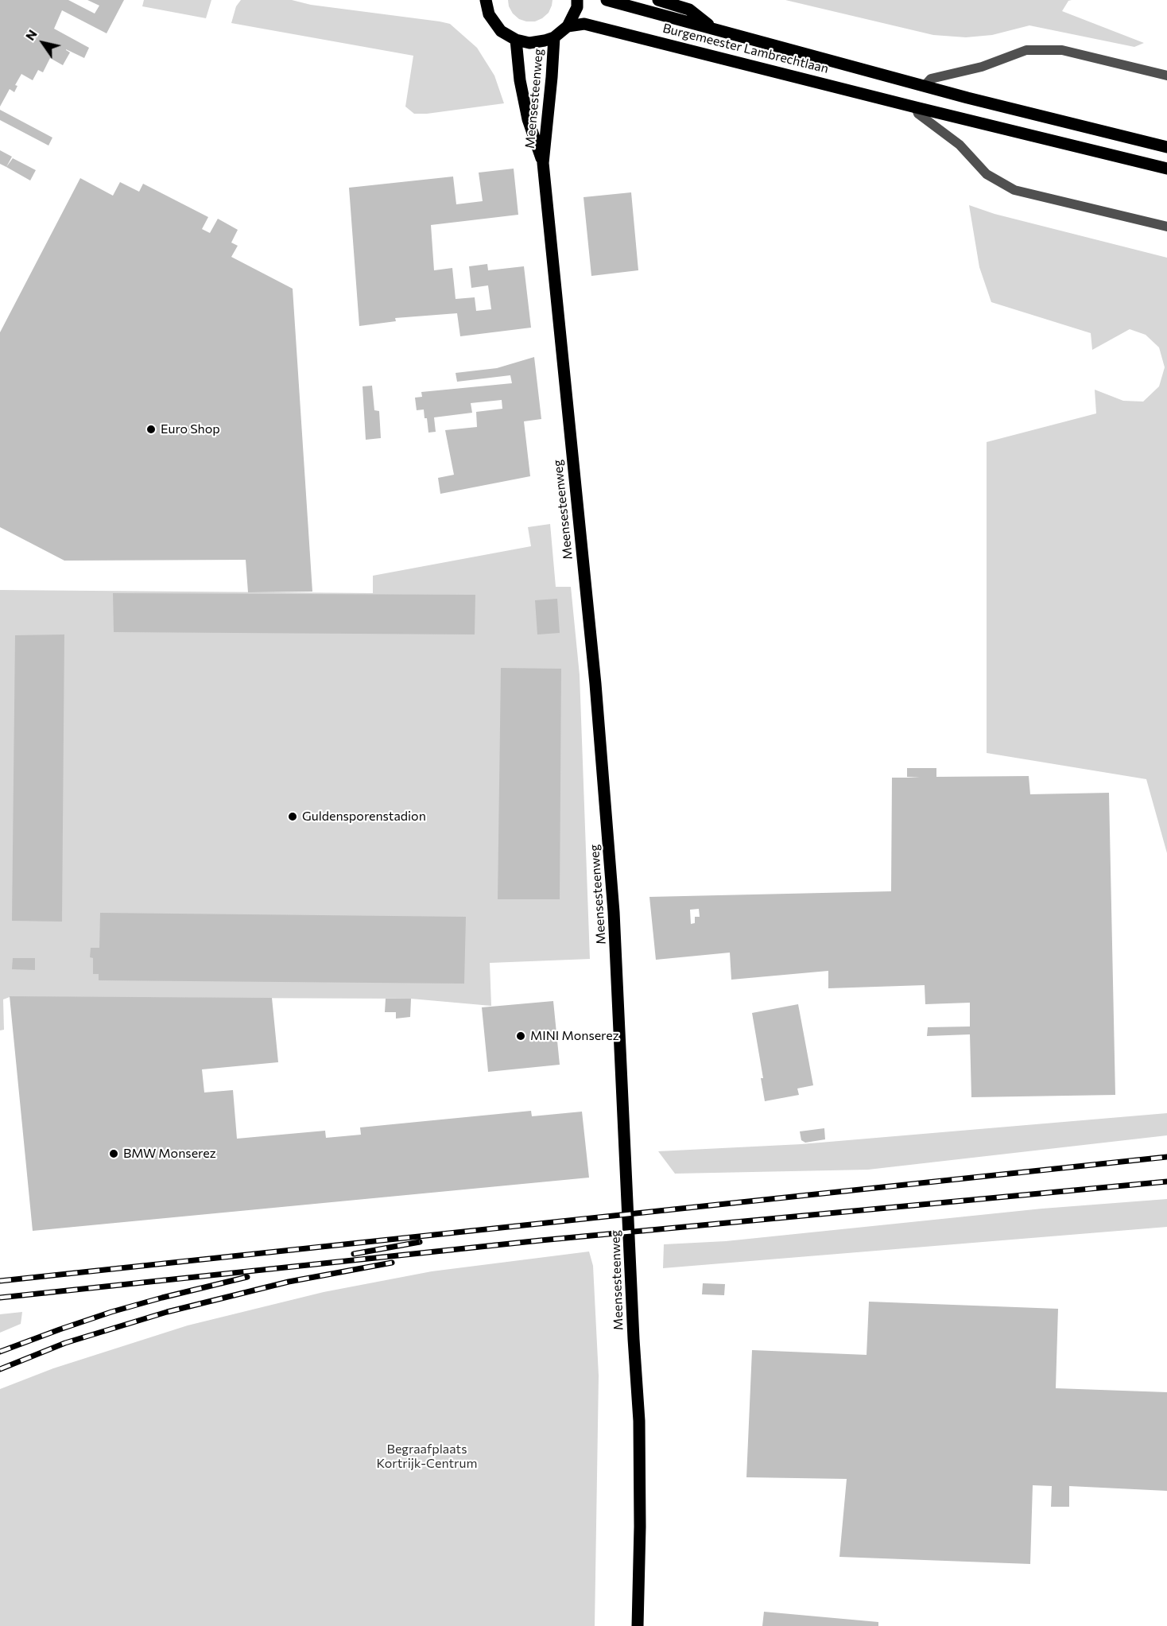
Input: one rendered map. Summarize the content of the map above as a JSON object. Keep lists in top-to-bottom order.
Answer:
{
  "streets": {
    "main road": ["Burgemeester Lambrechtlaan", "Meensesteenweg"]
  },
  "parks": ["Begraafplaats Kortrijk-Centrum"],
  "places": [
    "Euro Shop",
    "Guldensporenstadion",
    "MINI Monserez",
    "BMW Monserez"
  ],
  "north": "top left"
}
